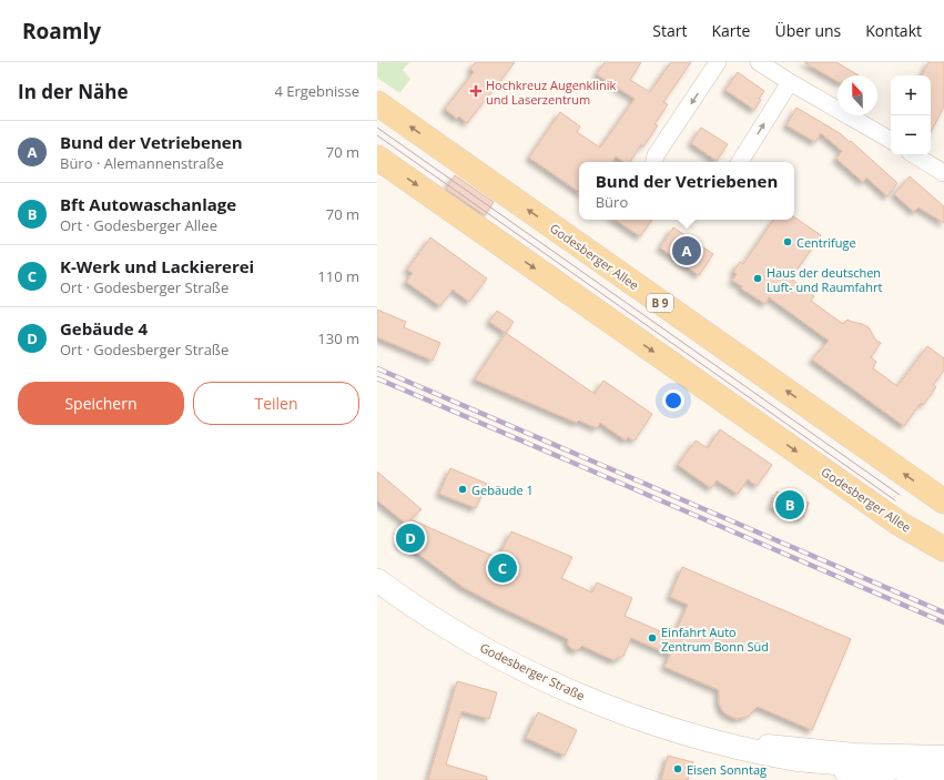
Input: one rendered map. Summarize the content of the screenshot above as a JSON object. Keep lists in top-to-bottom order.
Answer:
{
  "streets": {
    "main road": ["Godesberger Allee", "B 9", "Godesberger Straße"]
  },
  "places": {
    "health": ["Hochkreuz Augenklinik und Laserzentrum"],
    "other": [
      "Centrifuge",
      "Haus der deutschen Luft- und Raumfahrt",
      "Gebäude 1",
      "Einfahrt Auto Zentrum Bonn Süd",
      "Eisen Sonntag"
    ]
  },
  "north": "top",
  "page": {
    "header": "Roamly",
    "nav": [
      "Start",
      "Karte",
      "Über uns",
      "Kontakt"
    ],
    "heading": ["In der Nähe", "4 Ergebnisse"],
    "map_buttons": ["+", "−"],
    "list": [
      {
        "mark": "A",
        "name": "Bund der Vetriebenen",
        "note": "Büro · Alemannenstraße",
        "value": "70 m"
      },
      {
        "mark": "B",
        "name": "Bft Autowaschanlage",
        "note": "Ort · Godesberger Allee",
        "value": "70 m"
      },
      {
        "mark": "C",
        "name": "K-Werk und Lackiererei",
        "note": "Ort · Godesberger Straße",
        "value": "110 m"
      },
      {
        "mark": "D",
        "name": "Gebäude 4",
        "note": "Ort · Godesberger Straße",
        "value": "130 m"
      }
    ],
    "popup": ["Bund der Vetriebenen", "Büro"],
    "pins": [
      "A",
      "B",
      "D",
      "C"
    ],
    "buttons": ["Speichern", "Teilen"]
  }
}
